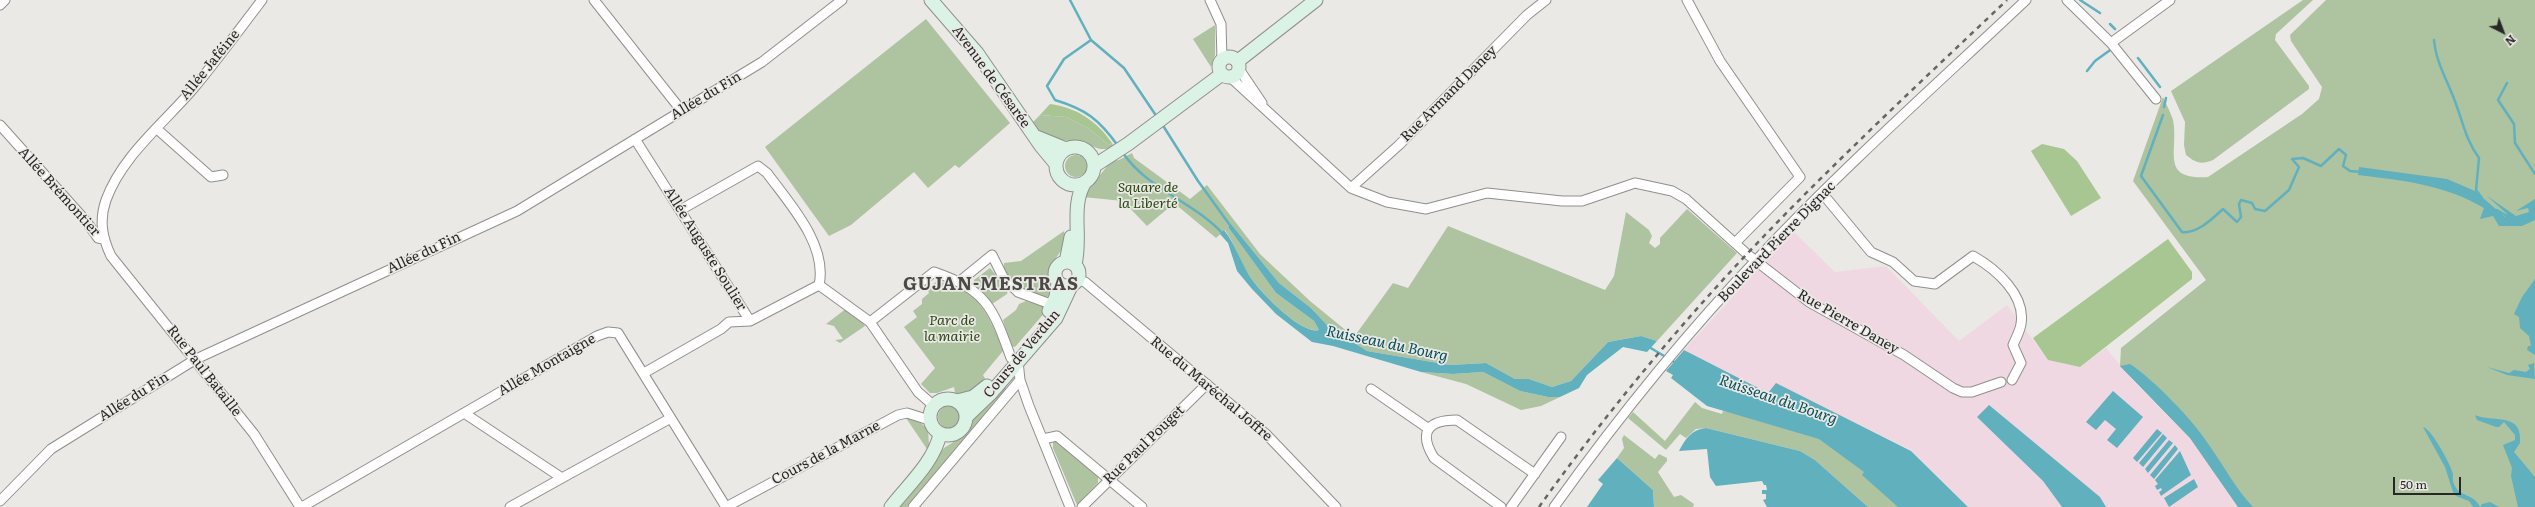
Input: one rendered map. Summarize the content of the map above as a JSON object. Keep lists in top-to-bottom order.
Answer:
{
  "streets": {
    "main road": ["Avenue de Césarée", "Cours de Verdun"],
    "street": [
      "Allée Jaféine",
      "Rue Armand Daney",
      "Allée du Fin",
      "Allée Brémontier",
      "Boulevard Pierre Dignac",
      "Allée Auguste Soulier",
      "Rue Pierre Daney",
      "Allée Montaigne",
      "Rue Paul Bataille",
      "Rue du Maréchal Joffre",
      "Rue Paul Pouget",
      "Cours de la Marne"
    ]
  },
  "crossings": [
    ["Allée Jaféine", "Allée Brémontier"],
    ["Allée Jaféine", "Rue Paul Bataille"],
    ["Rue Armand Daney", "Rue Pierre Daney"],
    ["Allée du Fin", "Allée Auguste Soulier"],
    ["Allée du Fin", "Rue Paul Bataille"],
    ["Allée Brémontier", "Rue Paul Bataille"],
    ["Boulevard Pierre Dignac", "Rue Pierre Daney"],
    ["Cours de Verdun", "Rue du Maréchal Joffre"],
    ["Cours de Verdun", "Cours de la Marne"],
    ["Allée Montaigne", "Rue Paul Bataille"],
    ["Allée Montaigne", "Cours de la Marne"],
    ["Rue du Maréchal Joffre", "Rue Paul Pouget"]
  ],
  "districts": ["GUJAN-MESTRAS"],
  "water": ["Ruisseau du Bourg"],
  "parks": ["Square de la Liberté", "Parc de la mairie"],
  "scale_bar": "50 m",
  "north": "bottom right"
}
